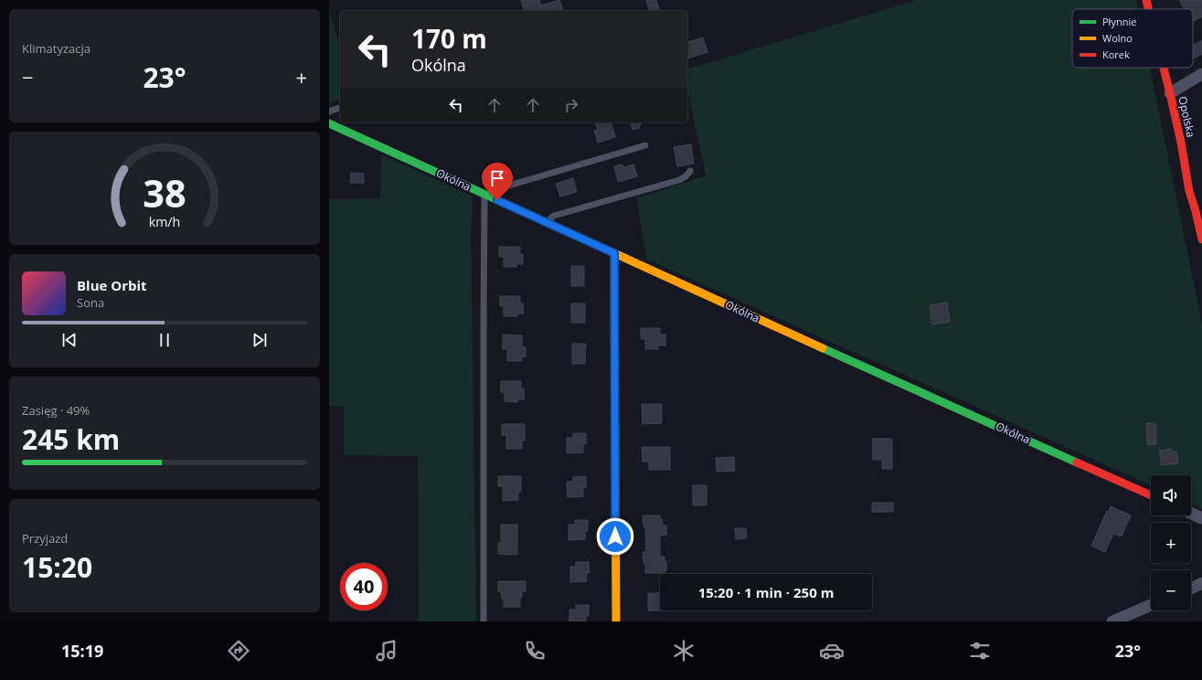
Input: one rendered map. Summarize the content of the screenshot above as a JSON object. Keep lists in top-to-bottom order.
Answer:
{
  "streets": {
    "street": ["Opolska", "Okólna"]
  },
  "legend": ["Płynnie", "Wolno", "Korek"],
  "page": {
    "tile": [
      "Klimatyzacja",
      ["Zasięg · 49%", "245 km"],
      ["Przyjazd", "15:20"]
    ],
    "turn": ["170 m", "Okólna"],
    "heat": ["−", "23°", "+"],
    "song": ["Blue Orbit", "Sona"],
    "map_buttons": ["+", "−"],
    "limit": "40",
    "trip": "15:20 · 1 min · 250 m",
    "tabs": ["15:19", "23°"],
    "gauge": ["38", "km/h"]
  }
}
